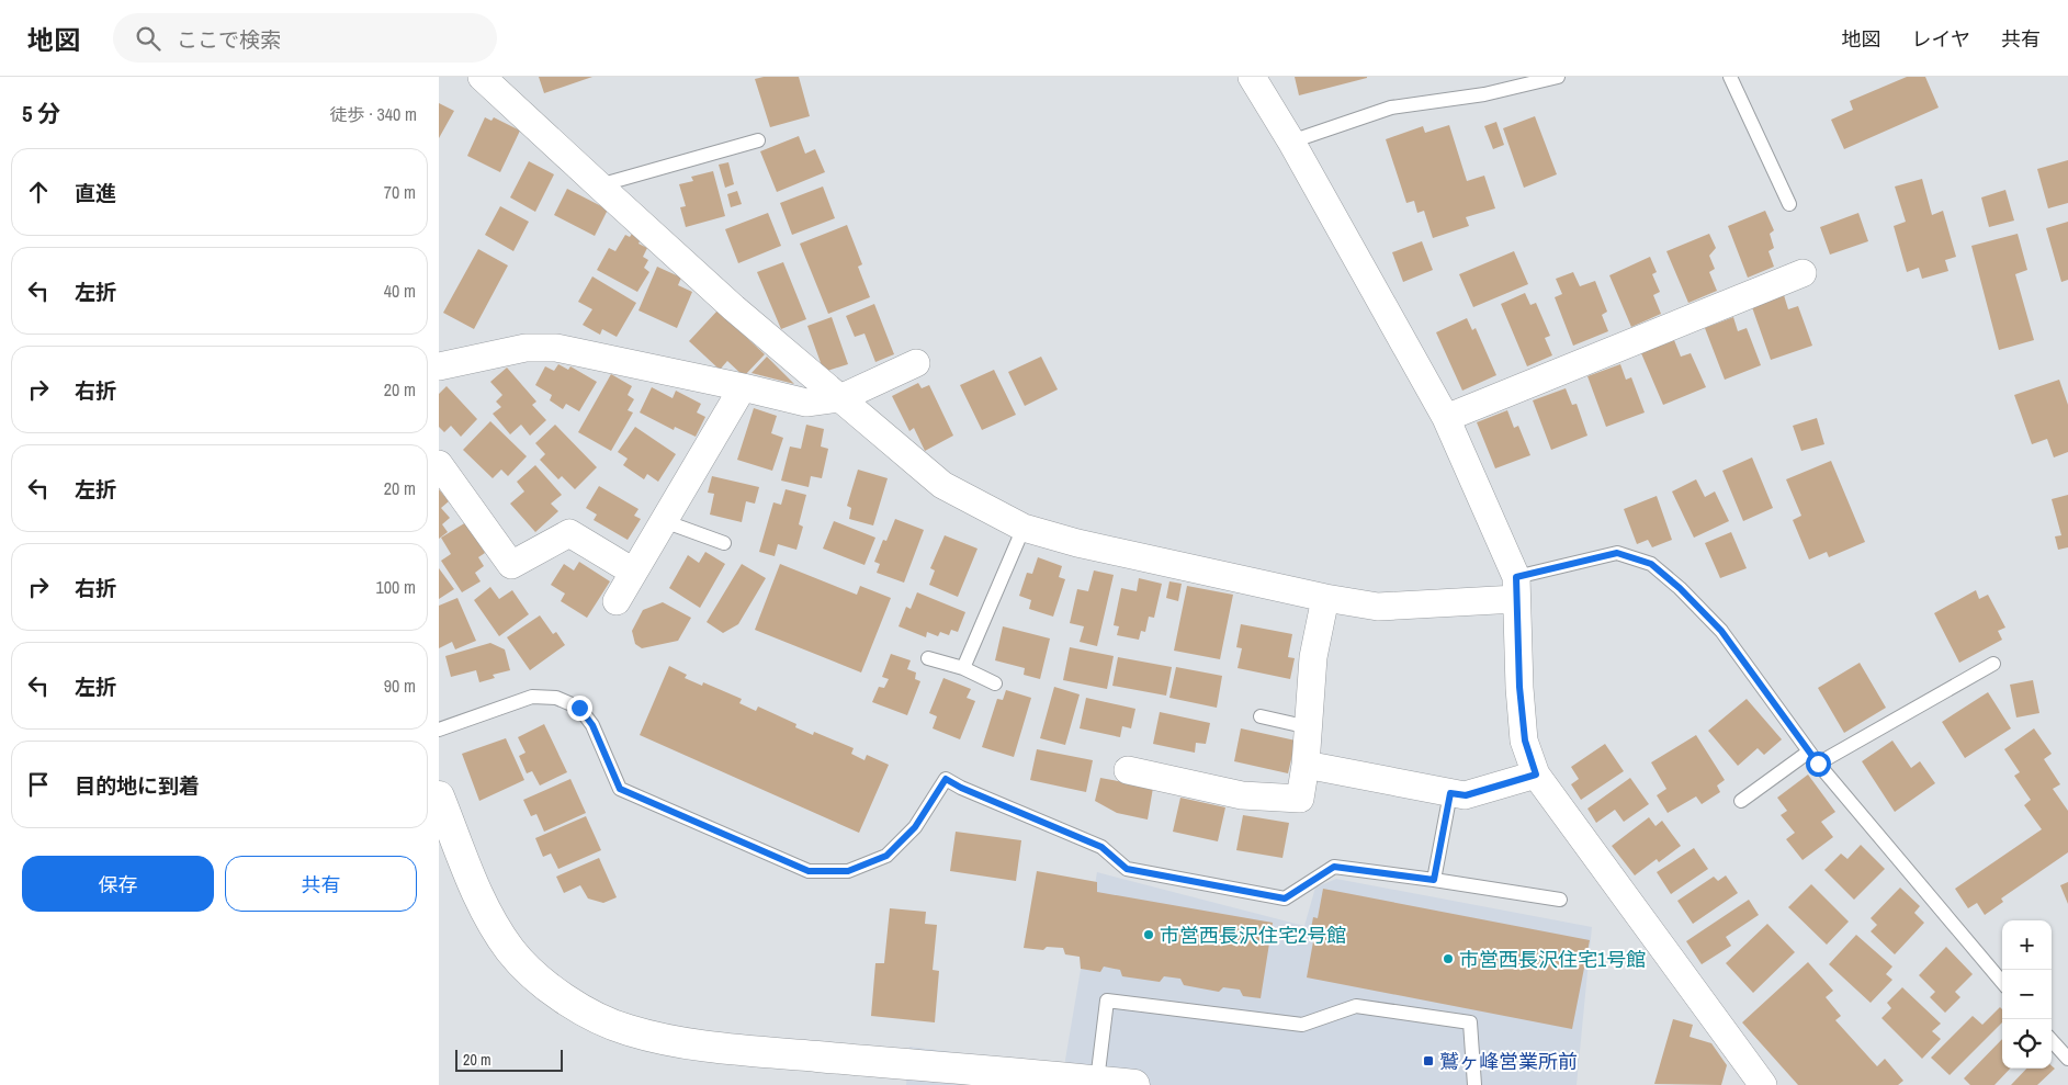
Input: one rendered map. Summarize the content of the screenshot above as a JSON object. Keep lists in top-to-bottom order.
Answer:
{
  "places": {
    "other": ["市営西長沢住宅2号館", "市営西長沢住宅1号館"],
    "transit": ["鷲ヶ峰営業所前"]
  },
  "scale_bar": "20 m",
  "page": {
    "header": "地図",
    "search": "ここで検索",
    "nav": ["地図", "レイヤ", "共有"],
    "heading": ["5 分", "徒歩 · 340 m"],
    "list": [
      ["直進", "70 m"],
      ["左折", "40 m"],
      ["右折", "20 m"],
      ["左折", "20 m"],
      ["右折", "100 m"],
      ["左折", "90 m"],
      "目的地に到着"
    ],
    "buttons": ["保存", "共有"],
    "map_buttons": ["+", "−"],
    "scale": "20 m"
  }
}
